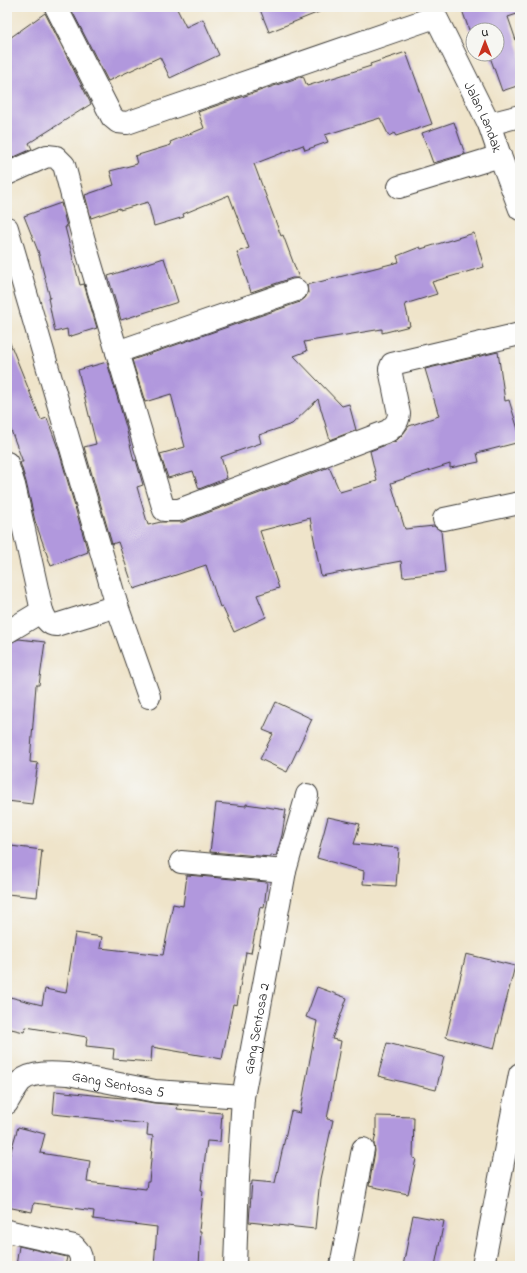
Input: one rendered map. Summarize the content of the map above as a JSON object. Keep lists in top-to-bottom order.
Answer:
{
  "streets": {
    "street": ["Jalan Landak", "Gang Sentosa 2", "Gang Sentosa 5"]
  },
  "crossings": [
    ["Gang Sentosa 2", "Gang Sentosa 5"]
  ],
  "north": "top"
}
